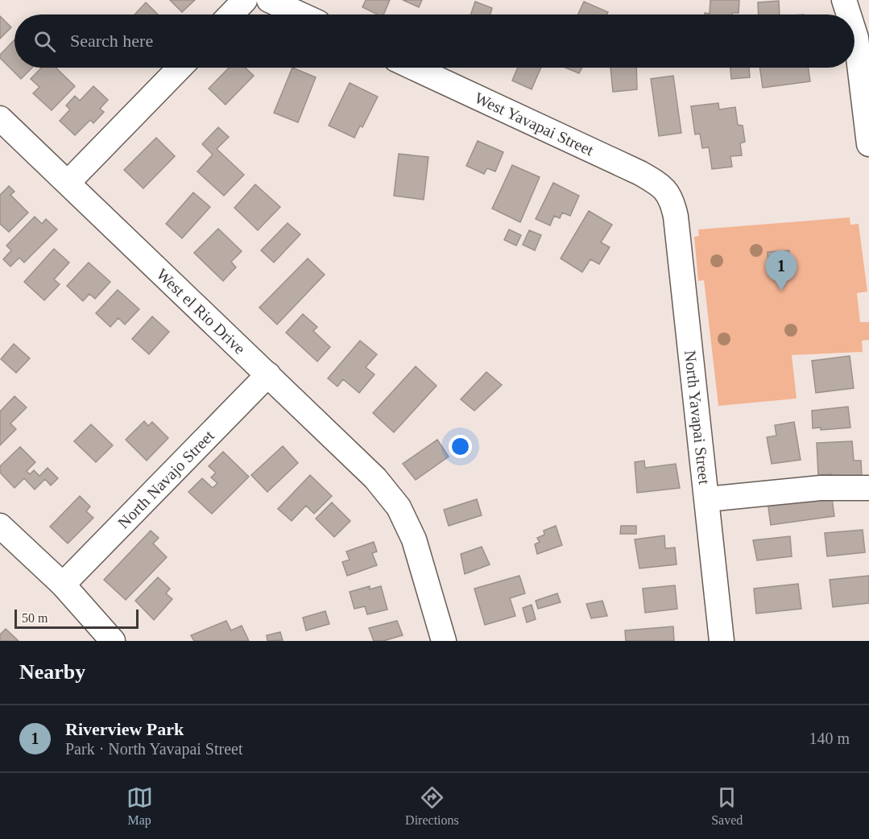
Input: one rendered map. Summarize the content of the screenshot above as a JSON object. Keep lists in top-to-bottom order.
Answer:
{
  "streets": {
    "street": [
      "West Yavapai Street",
      "West el Rio Drive",
      "North Yavapai Street",
      "North Navajo Street"
    ]
  },
  "crossings": [
    ["West Yavapai Street", "North Yavapai Street"],
    ["West el Rio Drive", "North Navajo Street"]
  ],
  "scale_bar": "50 m",
  "page": {
    "search": "Search here",
    "pins": "1",
    "scale": "50 m",
    "heading": "Nearby",
    "list": [
      {
        "mark": "1",
        "name": "Riverview Park",
        "note": "Park · North Yavapai Street",
        "value": "140 m"
      }
    ],
    "nav": ["Map", "Directions", "Saved"]
  }
}
